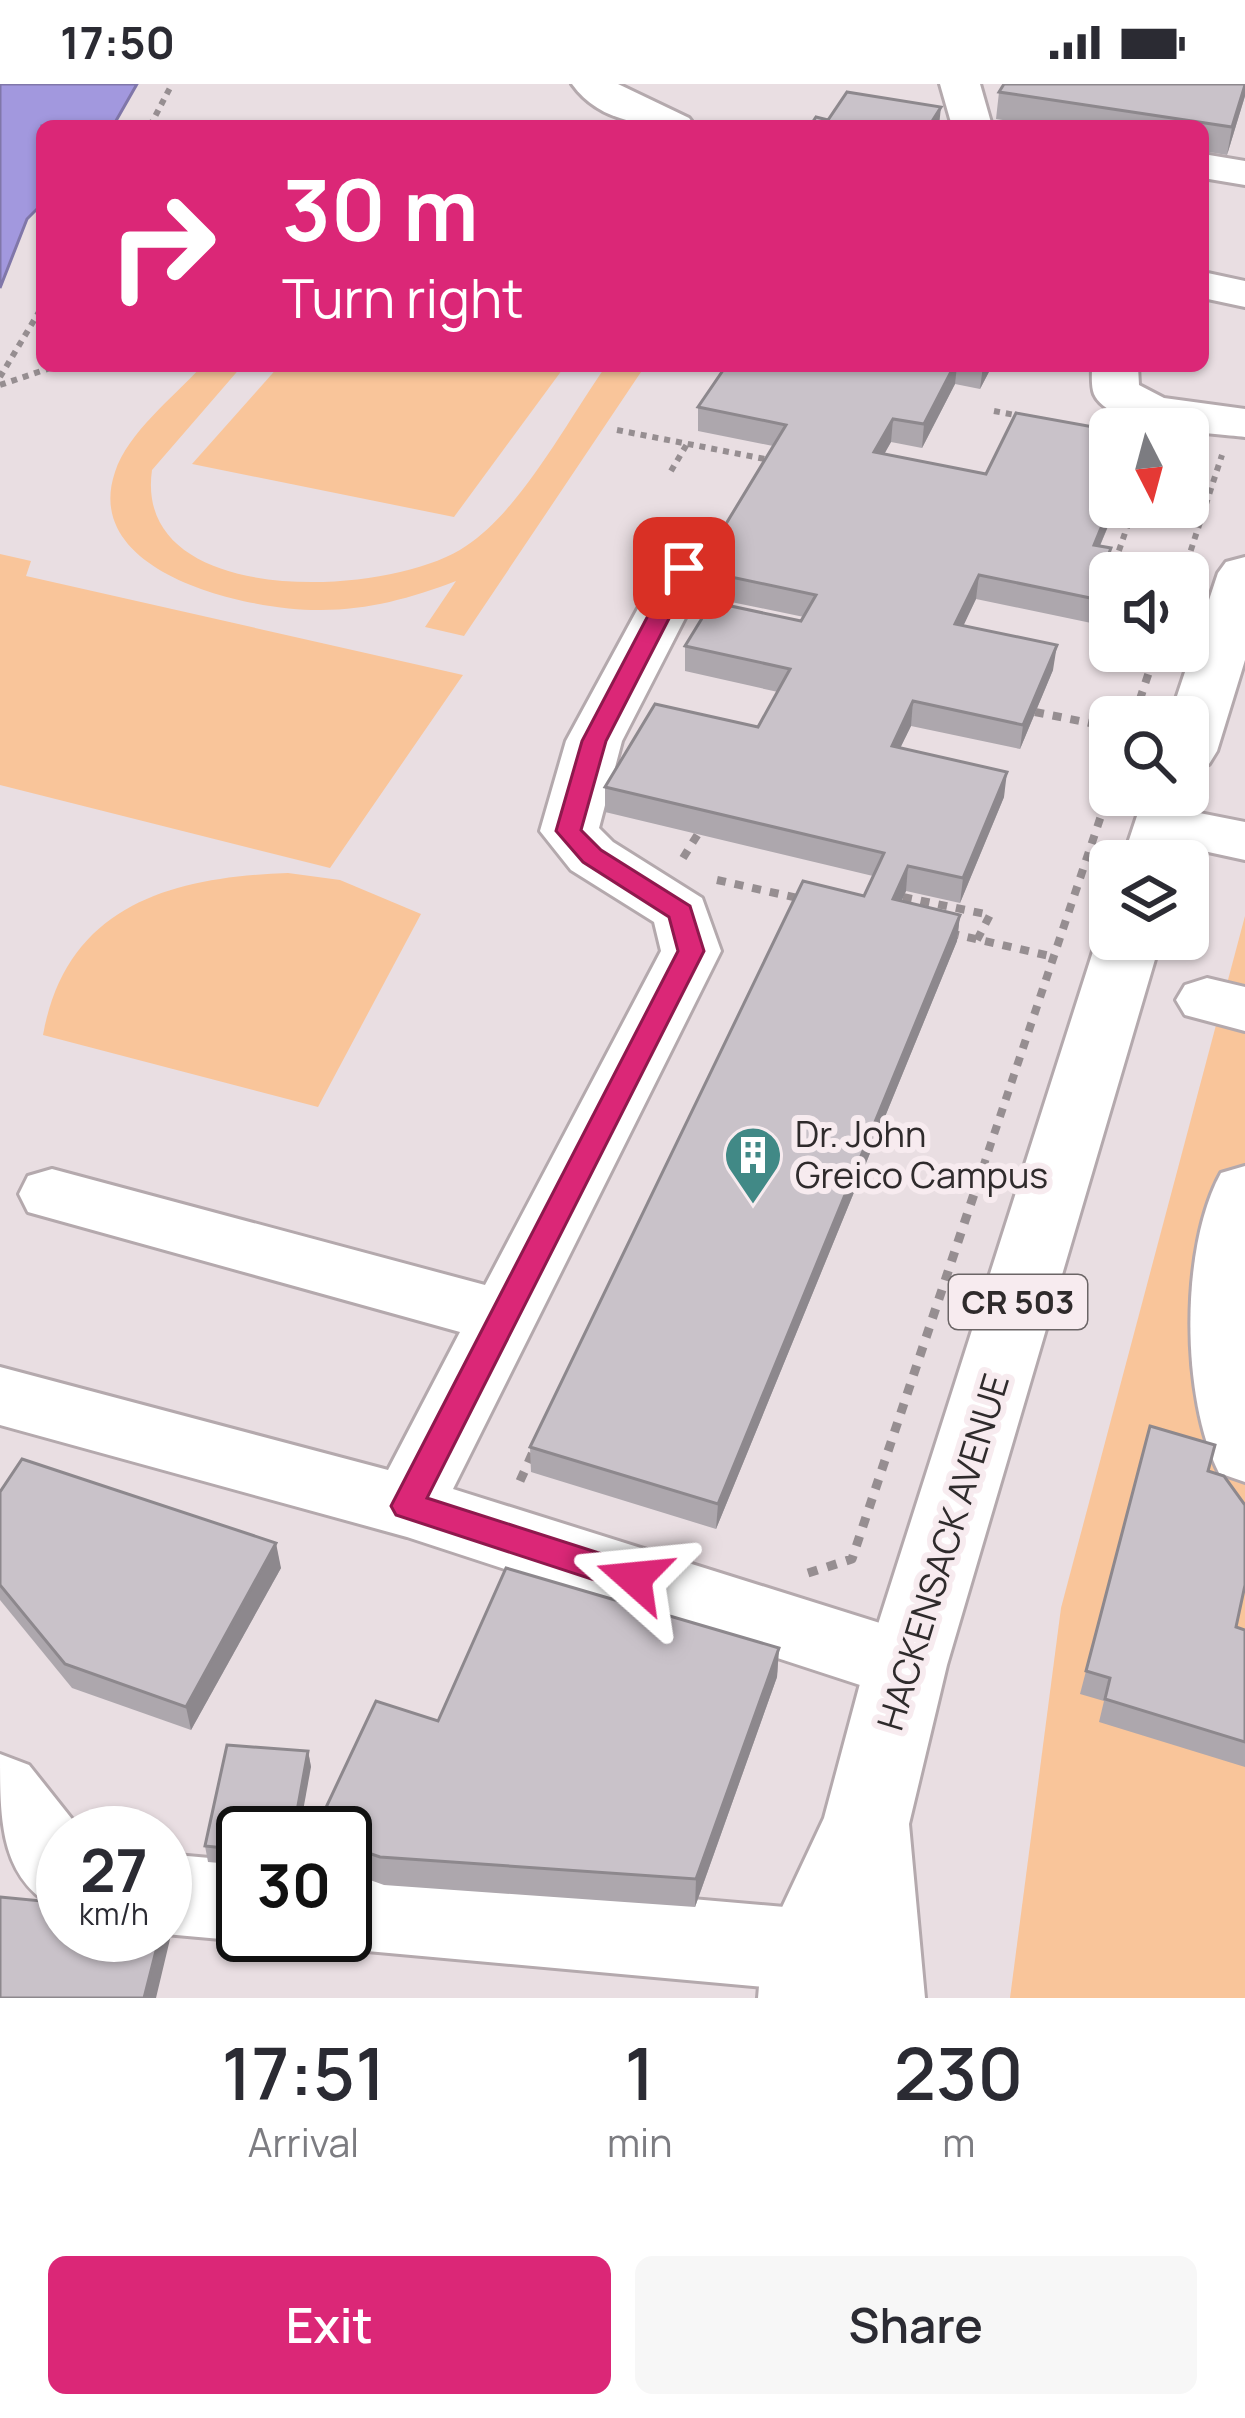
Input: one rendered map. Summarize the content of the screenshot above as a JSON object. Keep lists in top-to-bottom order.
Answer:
{
  "streets": {
    "main road": ["CR 503", "HACKENSACK AVENUE"]
  },
  "places": {
    "building": ["Dr. John Greico Campus"]
  },
  "north": "bottom",
  "page": {
    "status": "17:50",
    "turn": ["30 m", "Turn right"],
    "speed": "27 km/h",
    "limit": "30",
    "eta": [
      "17:51",
      "Arrival",
      "1",
      "min",
      "230",
      "m"
    ],
    "buttons": ["Exit", "Share"]
  }
}
